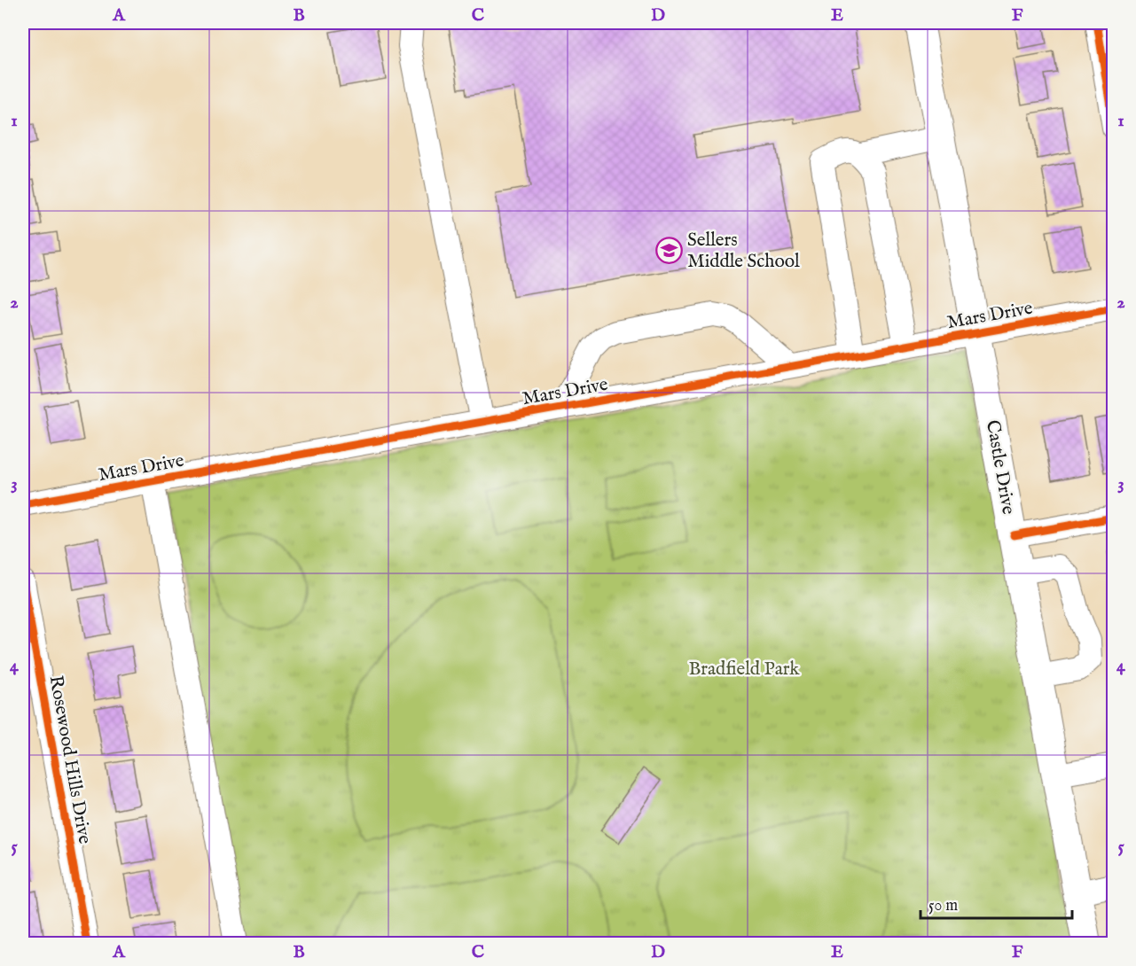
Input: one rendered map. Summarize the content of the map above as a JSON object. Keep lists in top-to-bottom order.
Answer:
{
  "streets": {
    "main road": ["Castle Drive"],
    "street": ["Mars Drive", "Rosewood Hills Drive"]
  },
  "crossings": [
    ["Mars Drive", "Castle Drive"]
  ],
  "parks": ["Bradfield Park"],
  "places": {
    "school or university": ["Sellers Middle School"]
  },
  "scale_bar": "50 m",
  "grid": {
    "columns": [
      "A",
      "B",
      "C",
      "D",
      "E",
      "F"
    ],
    "rows": [
      "1",
      "2",
      "3",
      "4",
      "5"
    ]
  }
}
